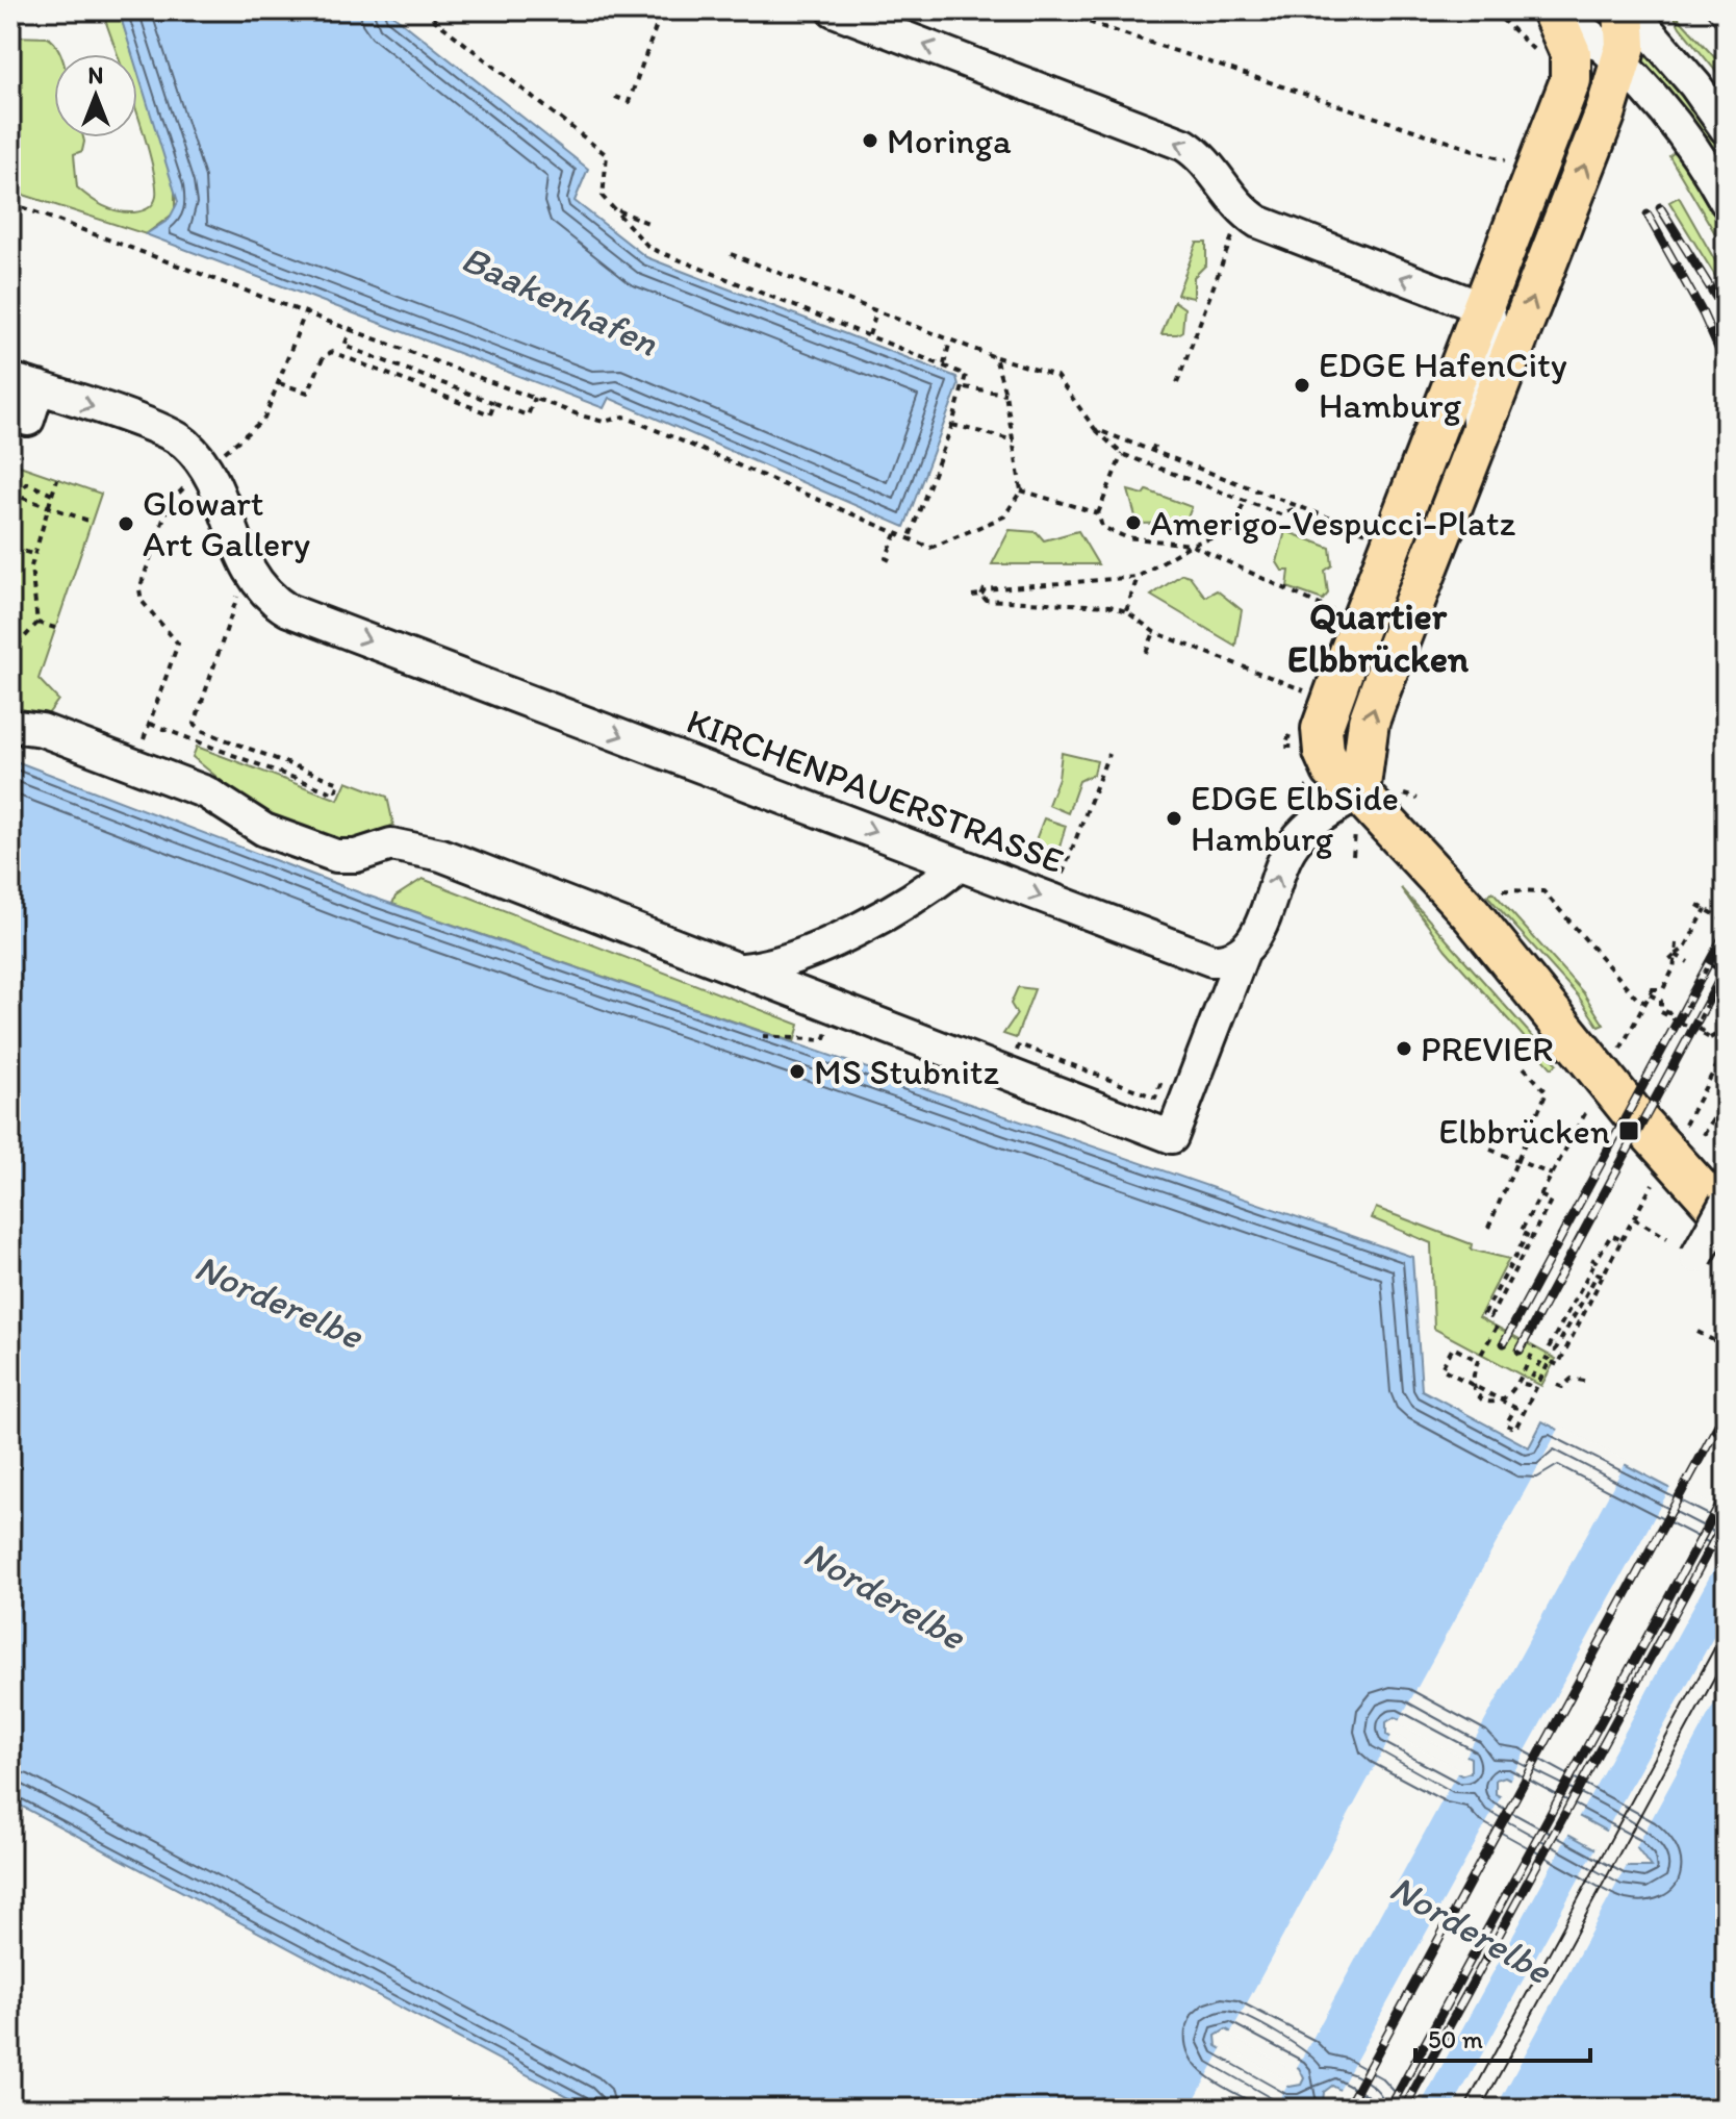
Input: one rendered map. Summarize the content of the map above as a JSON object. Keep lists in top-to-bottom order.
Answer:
{
  "streets": {
    "street": ["KIRCHENPAUERSTRASSE"]
  },
  "districts": ["Quartier Elbbrücken"],
  "water": ["Baakenhafen", "Norderelbe"],
  "places": {
    "other": [
      "Moringa",
      "EDGE HafenCity Hamburg",
      "Amerigo-Vespucci-Platz",
      "Glowart Art Gallery",
      "EDGE ElbSide Hamburg",
      "PREVIER",
      "MS Stubnitz"
    ],
    "transit": ["Elbbrücken"]
  },
  "scale_bar": "50 m",
  "north": "top"
}
